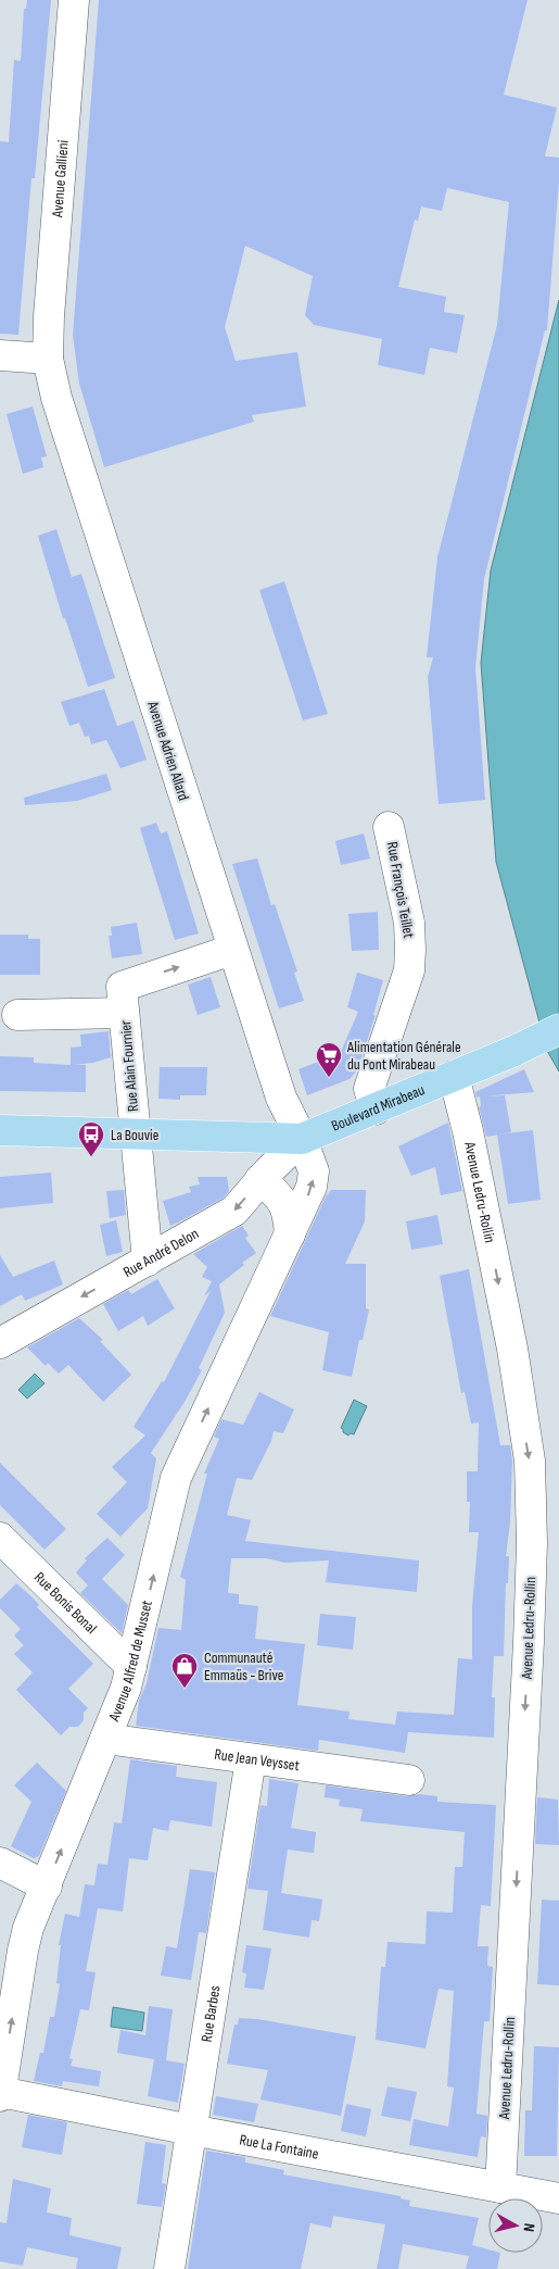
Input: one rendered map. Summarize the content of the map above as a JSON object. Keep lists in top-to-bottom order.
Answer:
{
  "streets": {
    "main road": ["Boulevard Mirabeau"],
    "street": [
      "Avenue Gallieni",
      "Avenue Adrien Allard",
      "Rue François Teillet",
      "Rue Alain Fournier",
      "Avenue Ledru-Rollin",
      "Rue André Delon",
      "Rue Bonis Bonal",
      "Avenue Alfred de Musset",
      "Rue Jean Veysset",
      "Rue Barbes",
      "Rue La Fontaine"
    ]
  },
  "crossings": [
    ["Avenue Gallieni", "Avenue Adrien Allard"],
    ["Avenue Adrien Allard", "Boulevard Mirabeau"],
    ["Avenue Adrien Allard", "Rue André Delon"],
    ["Avenue Adrien Allard", "Avenue Alfred de Musset"],
    ["Rue François Teillet", "Boulevard Mirabeau"],
    ["Rue Alain Fournier", "Rue André Delon"],
    ["Boulevard Mirabeau", "Avenue Ledru-Rollin"],
    ["Boulevard Mirabeau", "Rue André Delon"],
    ["Boulevard Mirabeau", "Avenue Alfred de Musset"],
    ["Avenue Ledru-Rollin", "Rue La Fontaine"],
    ["Rue André Delon", "Avenue Alfred de Musset"],
    ["Rue Bonis Bonal", "Avenue Alfred de Musset"],
    ["Avenue Alfred de Musset", "Rue Jean Veysset"],
    ["Avenue Alfred de Musset", "Rue La Fontaine"],
    ["Rue Jean Veysset", "Rue Barbes"],
    ["Rue Barbes", "Rue La Fontaine"]
  ],
  "one_way": ["Avenue Ledru-Rollin", "Rue André Delon", "Avenue Alfred de Musset"],
  "places": {
    "supermarket": ["Alimentation Générale du Pont Mirabeau"],
    "bus stop": ["La Bouvie"],
    "shop": ["Communauté Emmaüs - Brive"]
  },
  "north": "right"
}
